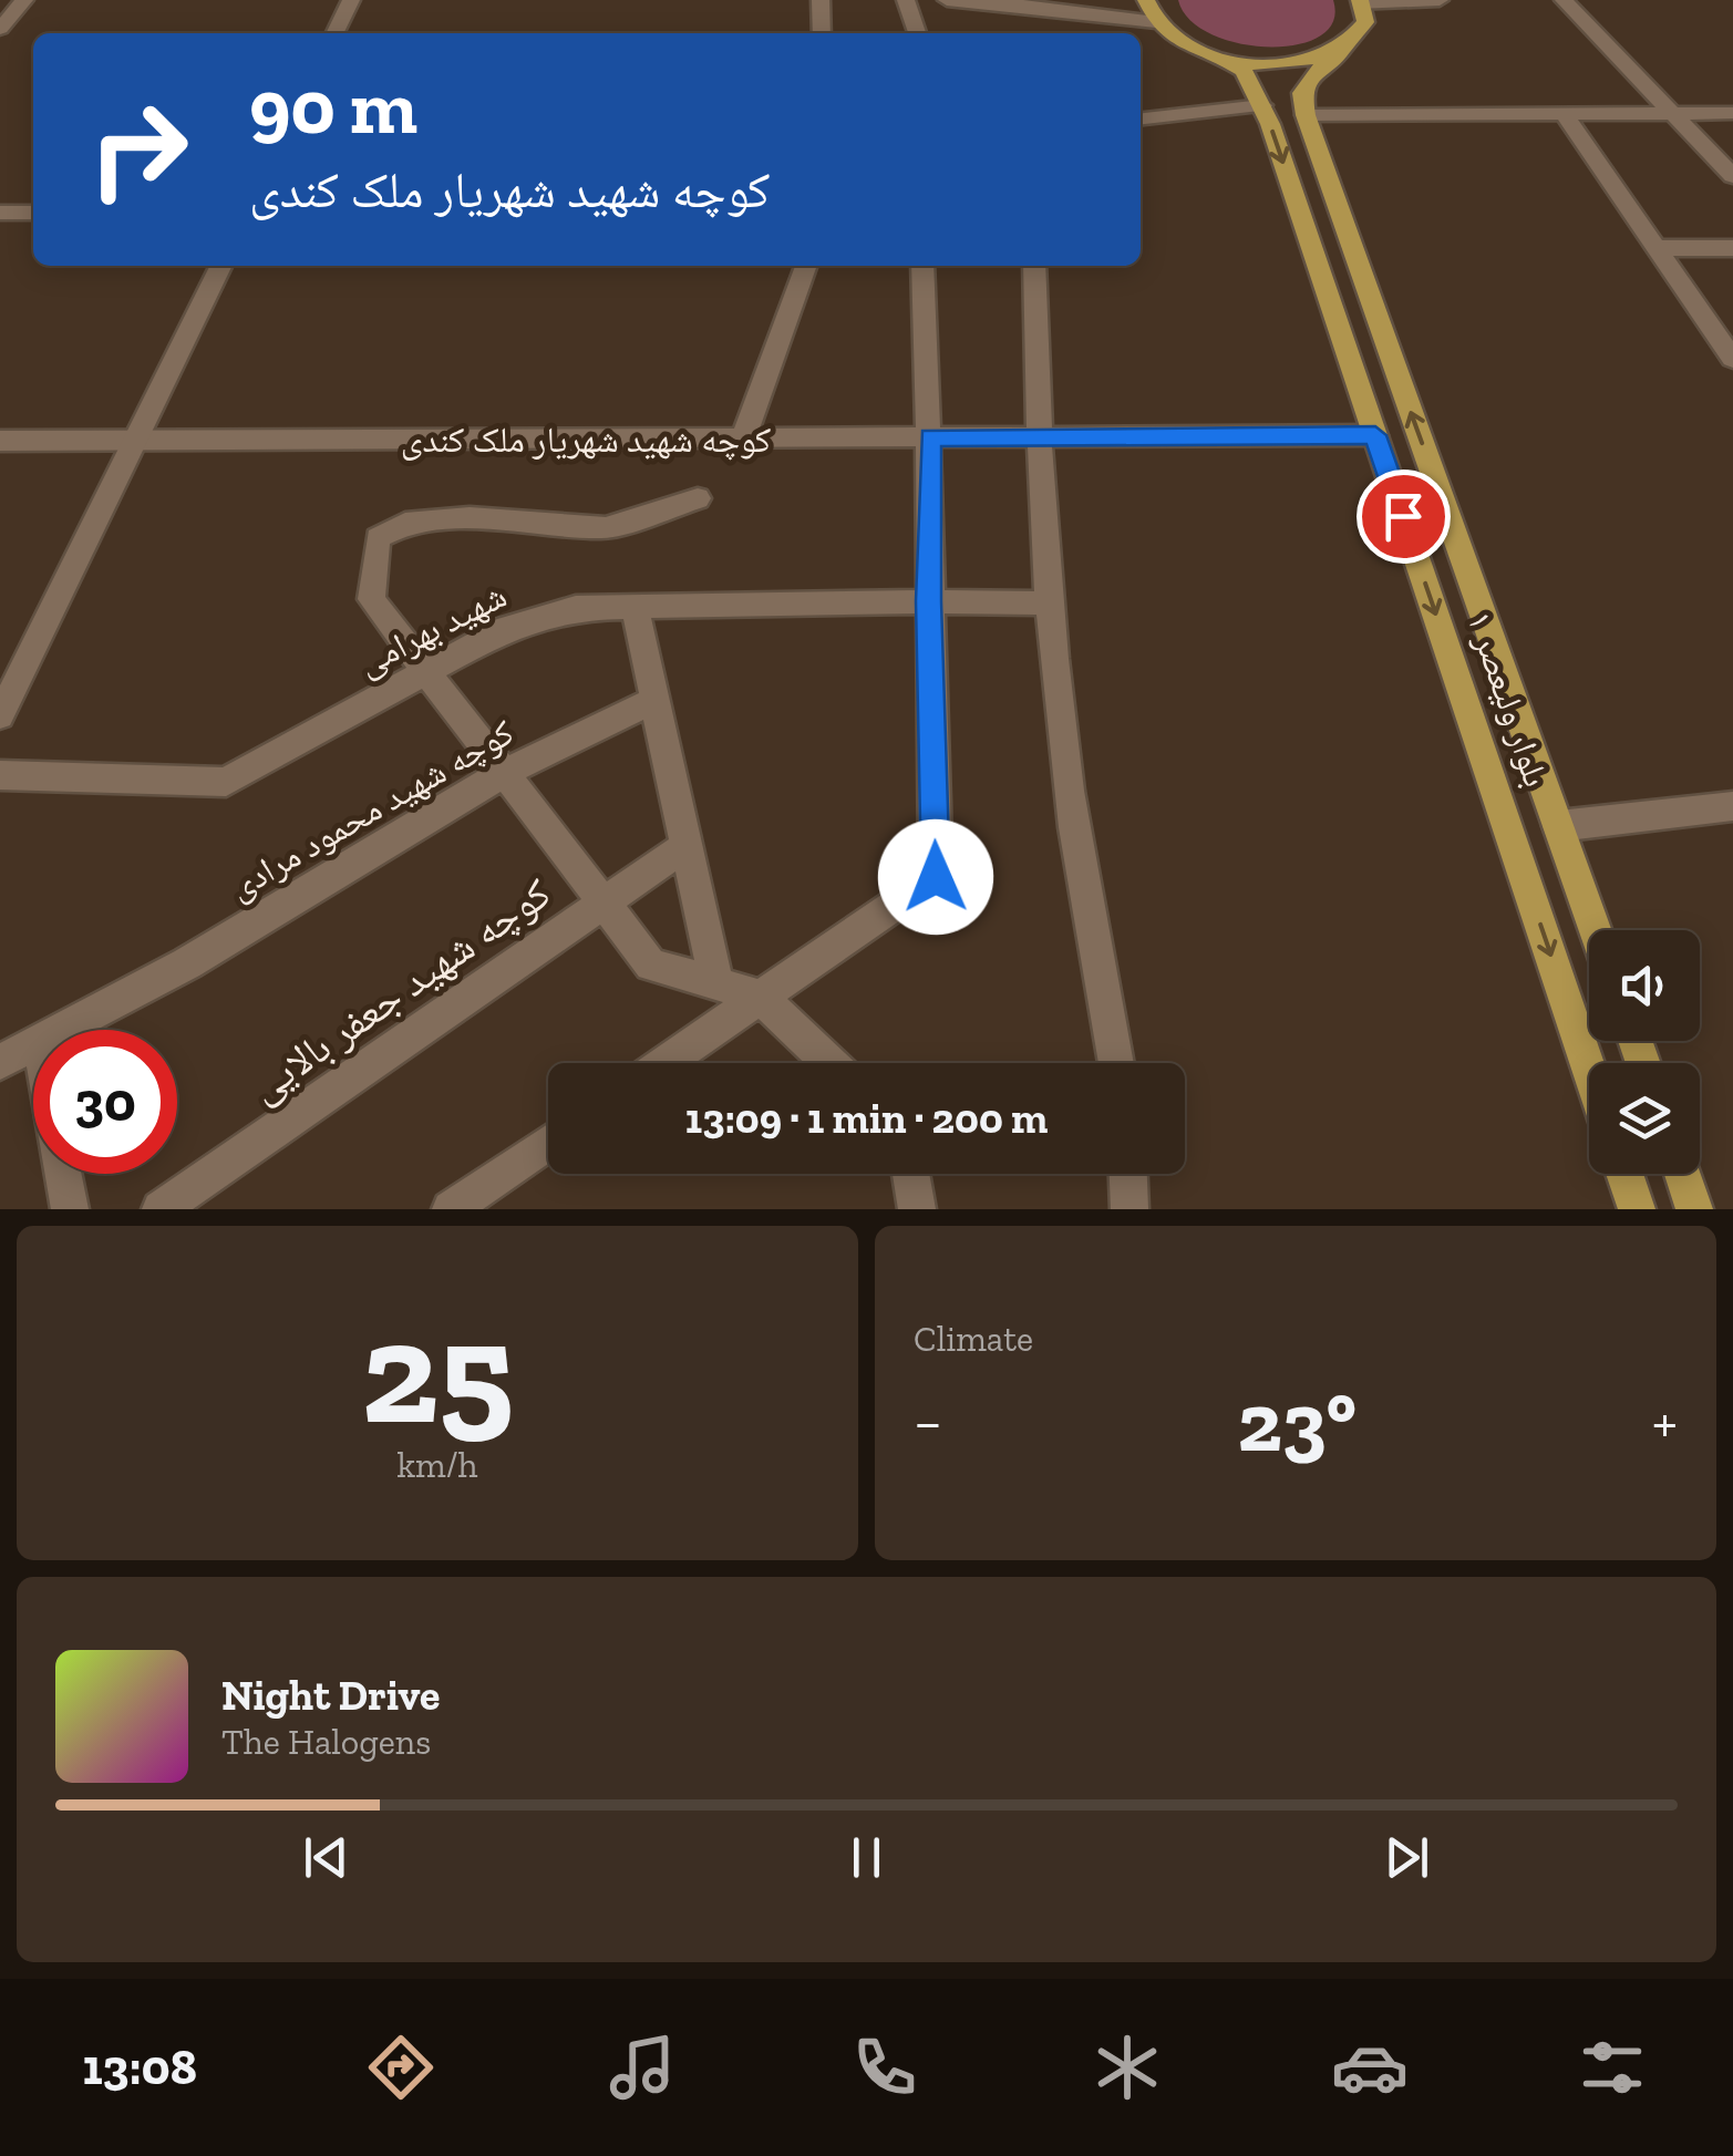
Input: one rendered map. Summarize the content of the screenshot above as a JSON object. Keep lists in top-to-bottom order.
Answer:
{
  "streets": {
    "main road": ["بلوار ولیعصر ۱"],
    "street": [
      "کوچه شهید شهریار ملک کندی",
      "شهید بهرامی",
      "کوچه شهید محمود مرادی",
      "کوچه شهید جعفر بالایی"
    ]
  },
  "crossings": [
    ["کوچه شهید شهریار ملک کندی", "بلوار ولیعصر ۱"]
  ],
  "page": {
    "turn": ["90 m", "کوچه شهید شهریار ملک کندی"],
    "limit": "30",
    "trip": "13:09 · 1 min · 200 m",
    "tile": [
      ["25", "km/h"],
      "Climate"
    ],
    "heat": ["−", "23°", "+"],
    "song": ["Night Drive", "The Halogens"],
    "tabs": "13:08"
  }
}
